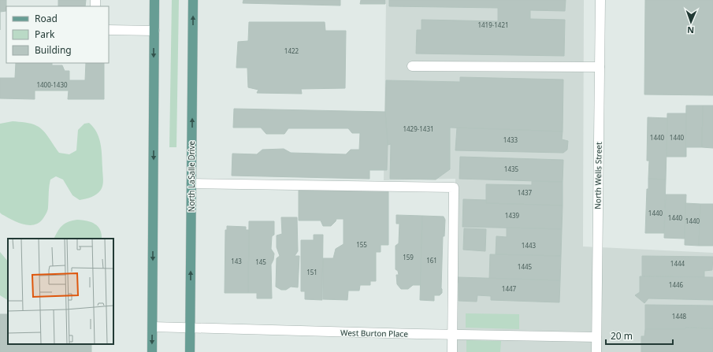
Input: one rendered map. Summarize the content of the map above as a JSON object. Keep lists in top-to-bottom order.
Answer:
{
  "streets": {
    "main road": ["North LaSalle Drive"],
    "street": ["North Wells Street", "West Burton Place"]
  },
  "crossings": [
    ["North Wells Street", "West Burton Place"],
    ["North LaSalle Drive", "West Burton Place"]
  ],
  "house_numbers": [
    "1419-1421",
    "1422",
    "1400-1430",
    "1429-1431",
    "1440",
    "1440",
    "1433",
    "1435",
    "1437",
    "1440",
    "1439",
    "1440",
    "1440",
    "155",
    "1443",
    "159",
    "161",
    "143",
    "145",
    "1444",
    "1445",
    "151",
    "1446",
    "1447",
    "1448"
  ],
  "legend": ["Road", "Park", "Building"],
  "scale_bar": "20 m",
  "north": "bottom"
}
